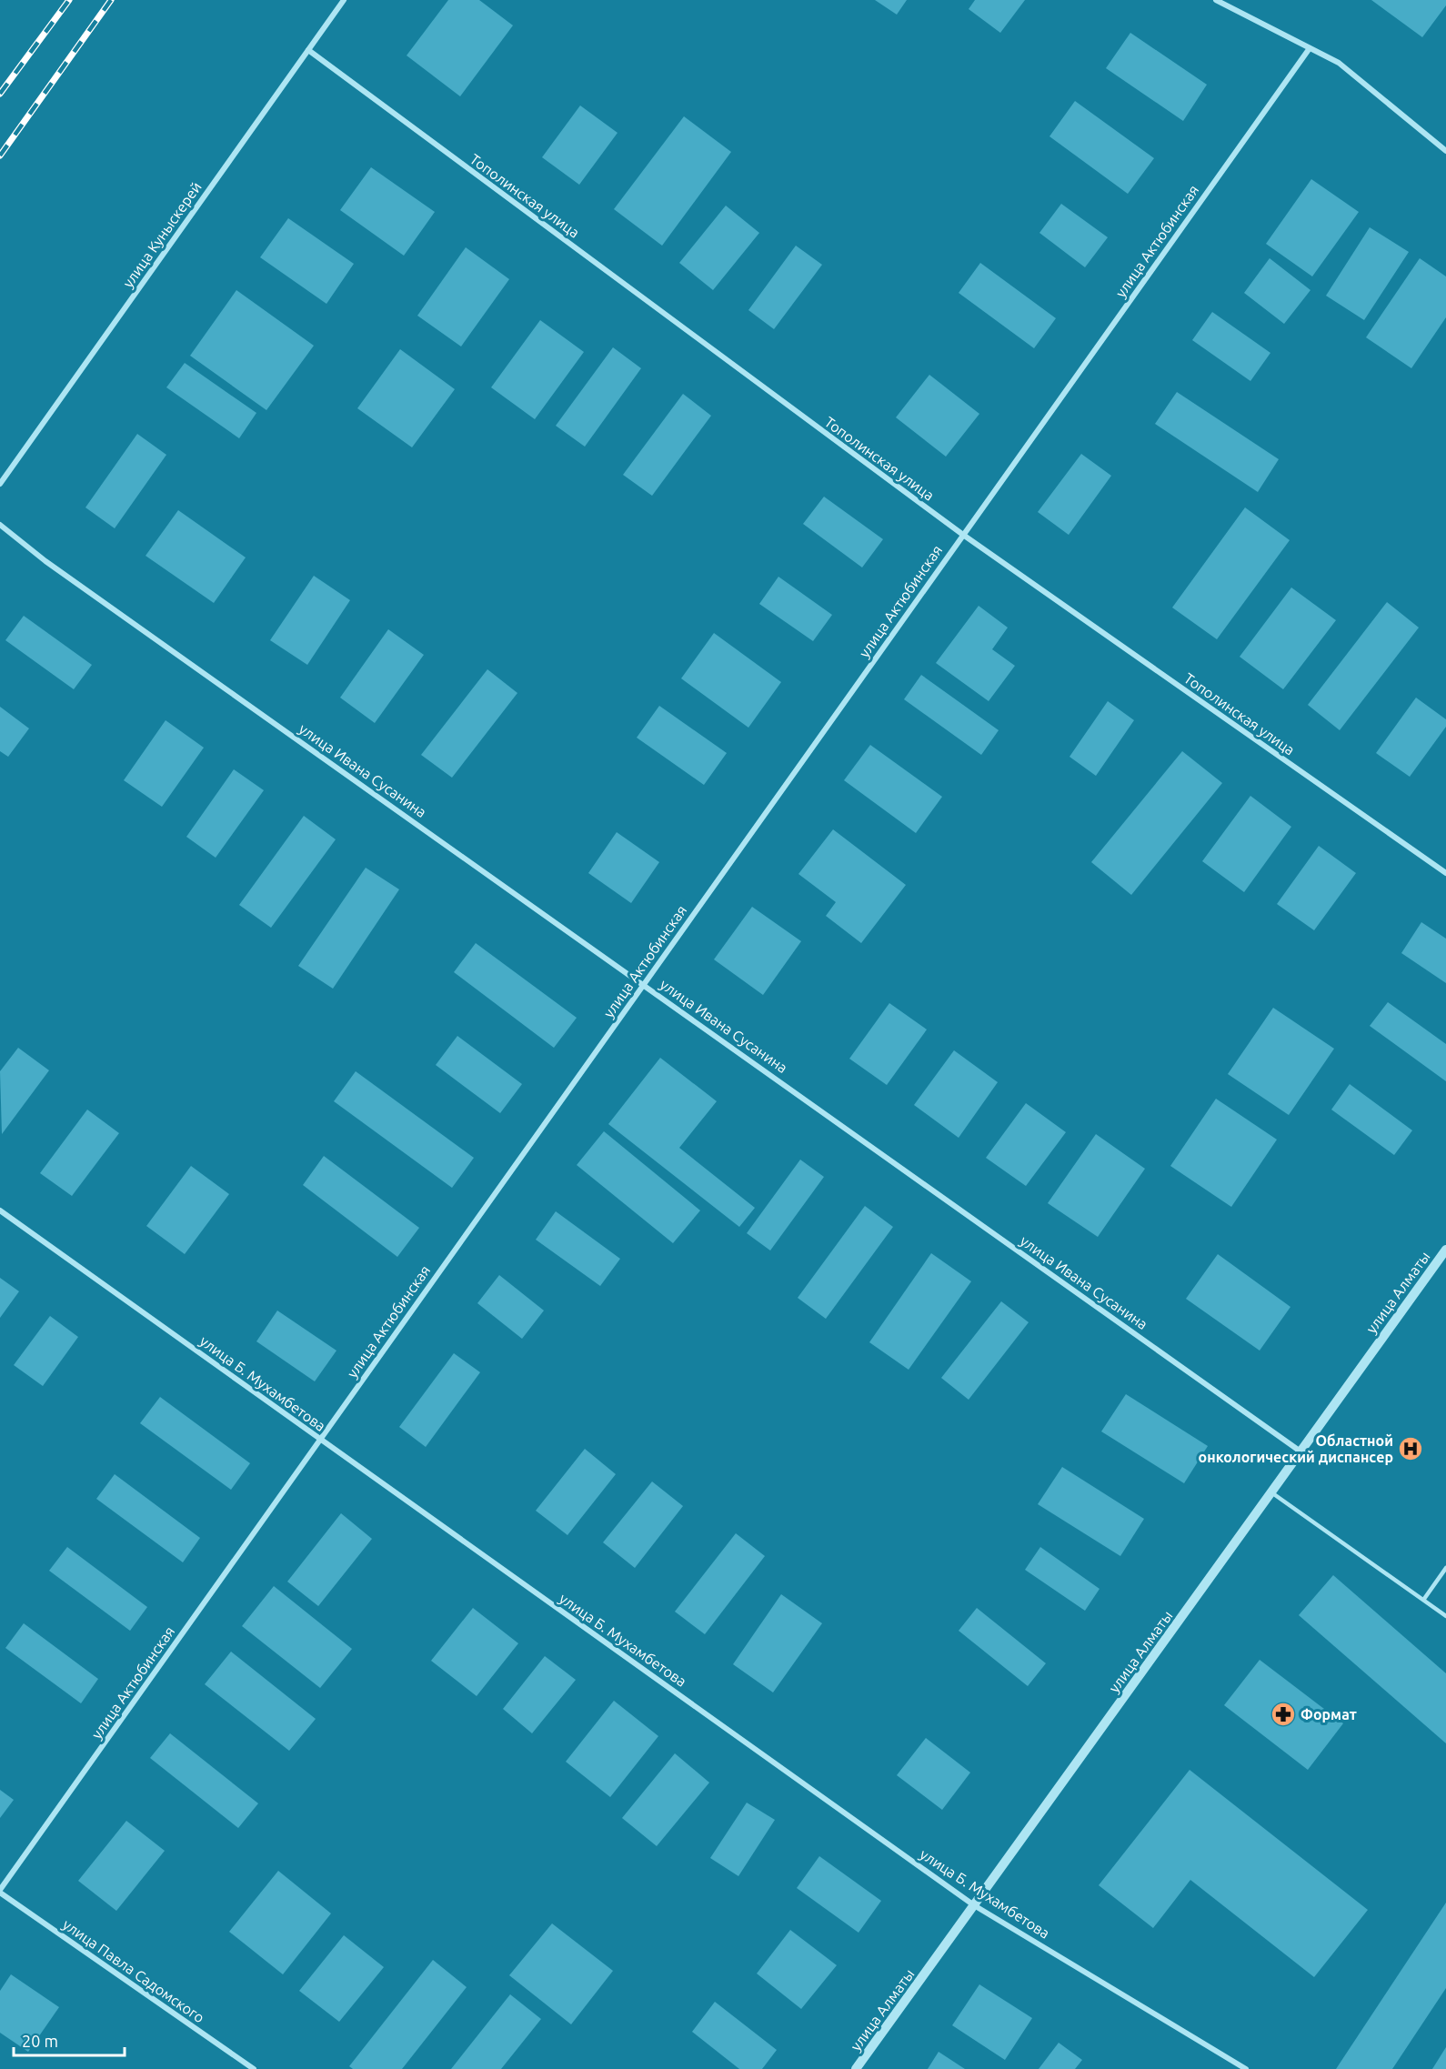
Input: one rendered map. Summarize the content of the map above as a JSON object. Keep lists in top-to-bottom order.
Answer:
{
  "streets": {
    "street": [
      "Тополинская улица",
      "улица Куныскерей",
      "улица Актюбинская",
      "улица Ивана Сусанина",
      "улица Алматы",
      "улица Б. Мухамбетова",
      "улица Павла Садомского"
    ]
  },
  "crossings": [
    ["Тополинская улица", "улица Куныскерей"],
    ["Тополинская улица", "улица Актюбинская"],
    ["улица Актюбинская", "улица Ивана Сусанина"],
    ["улица Актюбинская", "улица Б. Мухамбетова"],
    ["улица Актюбинская", "улица Павла Садомского"],
    ["улица Ивана Сусанина", "улица Алматы"],
    ["улица Алматы", "улица Б. Мухамбетова"]
  ],
  "places": {
    "hospital": ["Областной онкологический диспансер"],
    "pharmacy": ["Формат"]
  },
  "scale_bar": "20 m"
}
